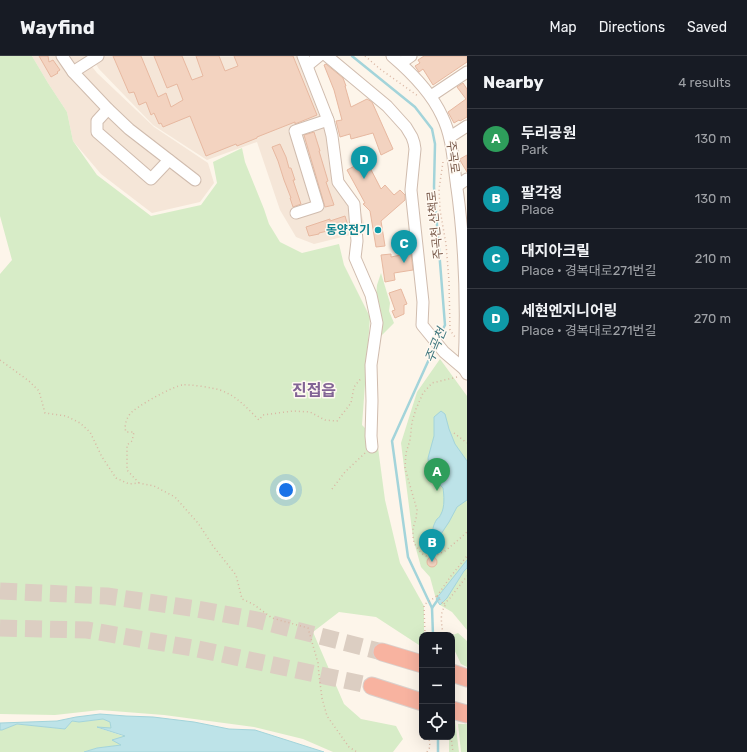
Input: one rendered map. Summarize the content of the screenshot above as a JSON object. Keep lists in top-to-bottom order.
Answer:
{
  "streets": {
    "street": ["주곡로"],
    "path": ["주곡천 산책로"]
  },
  "crossings": [
    ["주곡로", "주곡천 산책로"]
  ],
  "districts": ["진접읍"],
  "water": ["주곡천"],
  "places": ["동양전기"],
  "page": {
    "header": "Wayfind",
    "nav": ["Map", "Directions", "Saved"],
    "heading": ["Nearby", "4 results"],
    "list": [
      {
        "mark": "A",
        "name": "두리공원",
        "note": "Park",
        "value": "130 m"
      },
      {
        "mark": "B",
        "name": "팔각정",
        "note": "Place",
        "value": "130 m"
      },
      {
        "mark": "C",
        "name": "대지아크릴",
        "note": "Place · 경복대로271번길",
        "value": "210 m"
      },
      {
        "mark": "D",
        "name": "세현엔지니어링",
        "note": "Place · 경복대로271번길",
        "value": "270 m"
      }
    ],
    "pins": [
      "D",
      "C",
      "A",
      "B"
    ],
    "map_buttons": ["+", "−"]
  }
}
